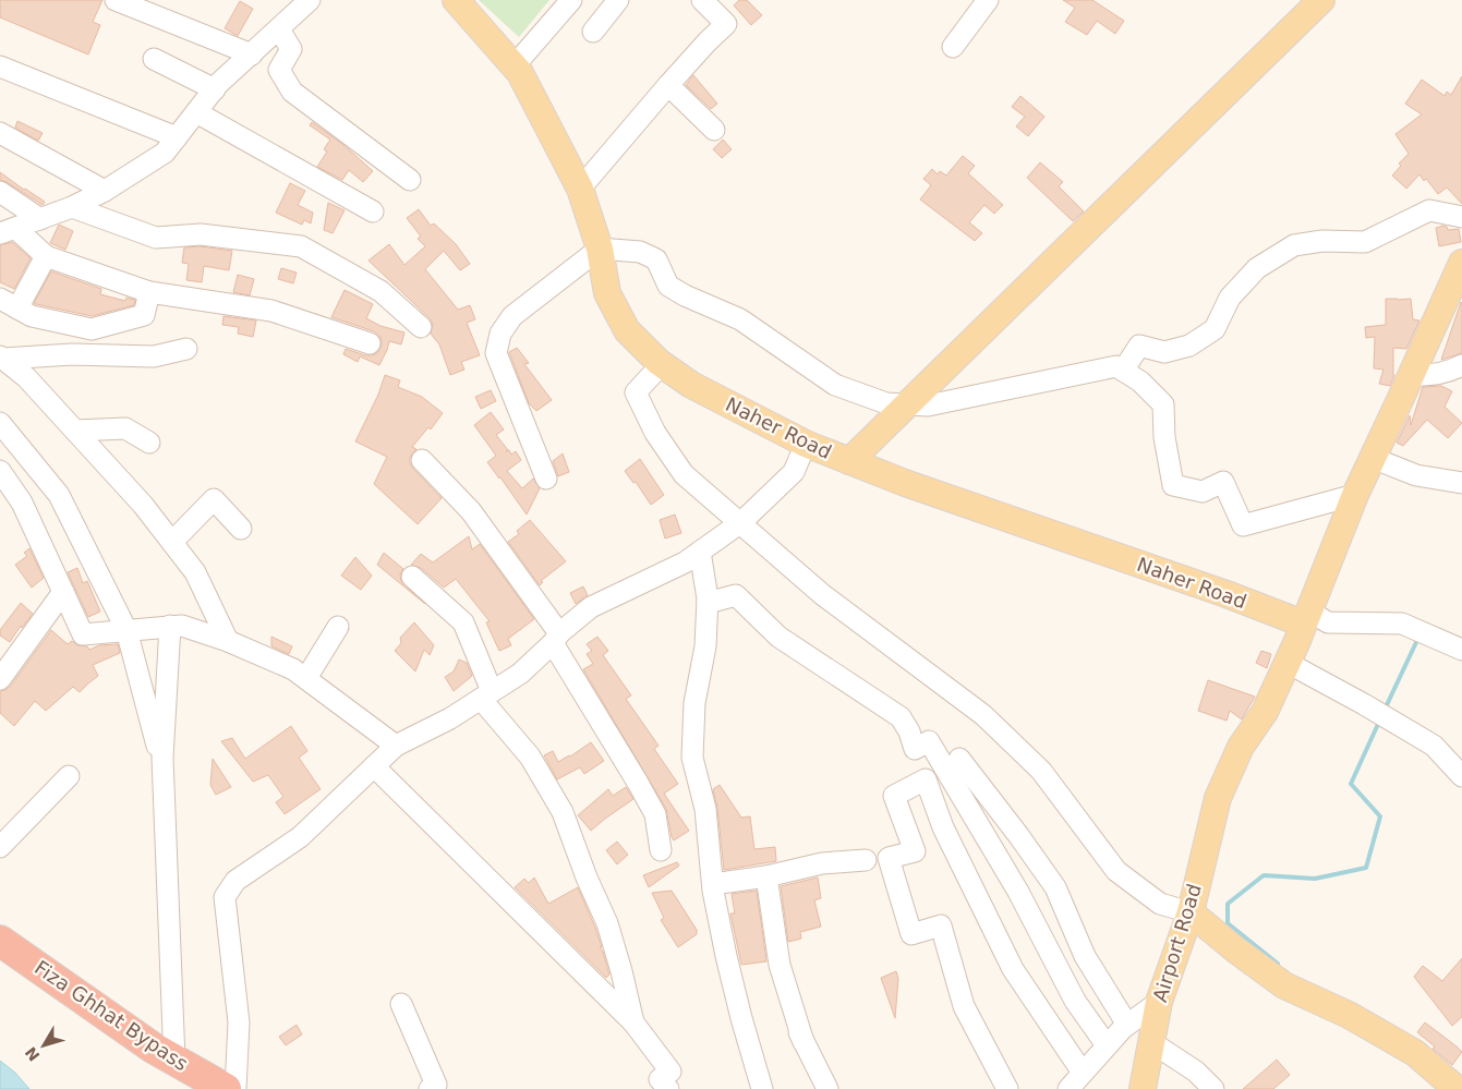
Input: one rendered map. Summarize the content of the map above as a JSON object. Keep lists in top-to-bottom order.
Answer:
{
  "streets": {
    "highway": ["Fiza Ghhat Bypass"],
    "main road": ["Naher Road", "Airport Road"]
  },
  "crossings": [
    ["Naher Road", "Airport Road"]
  ],
  "north": "bottom left"
}
